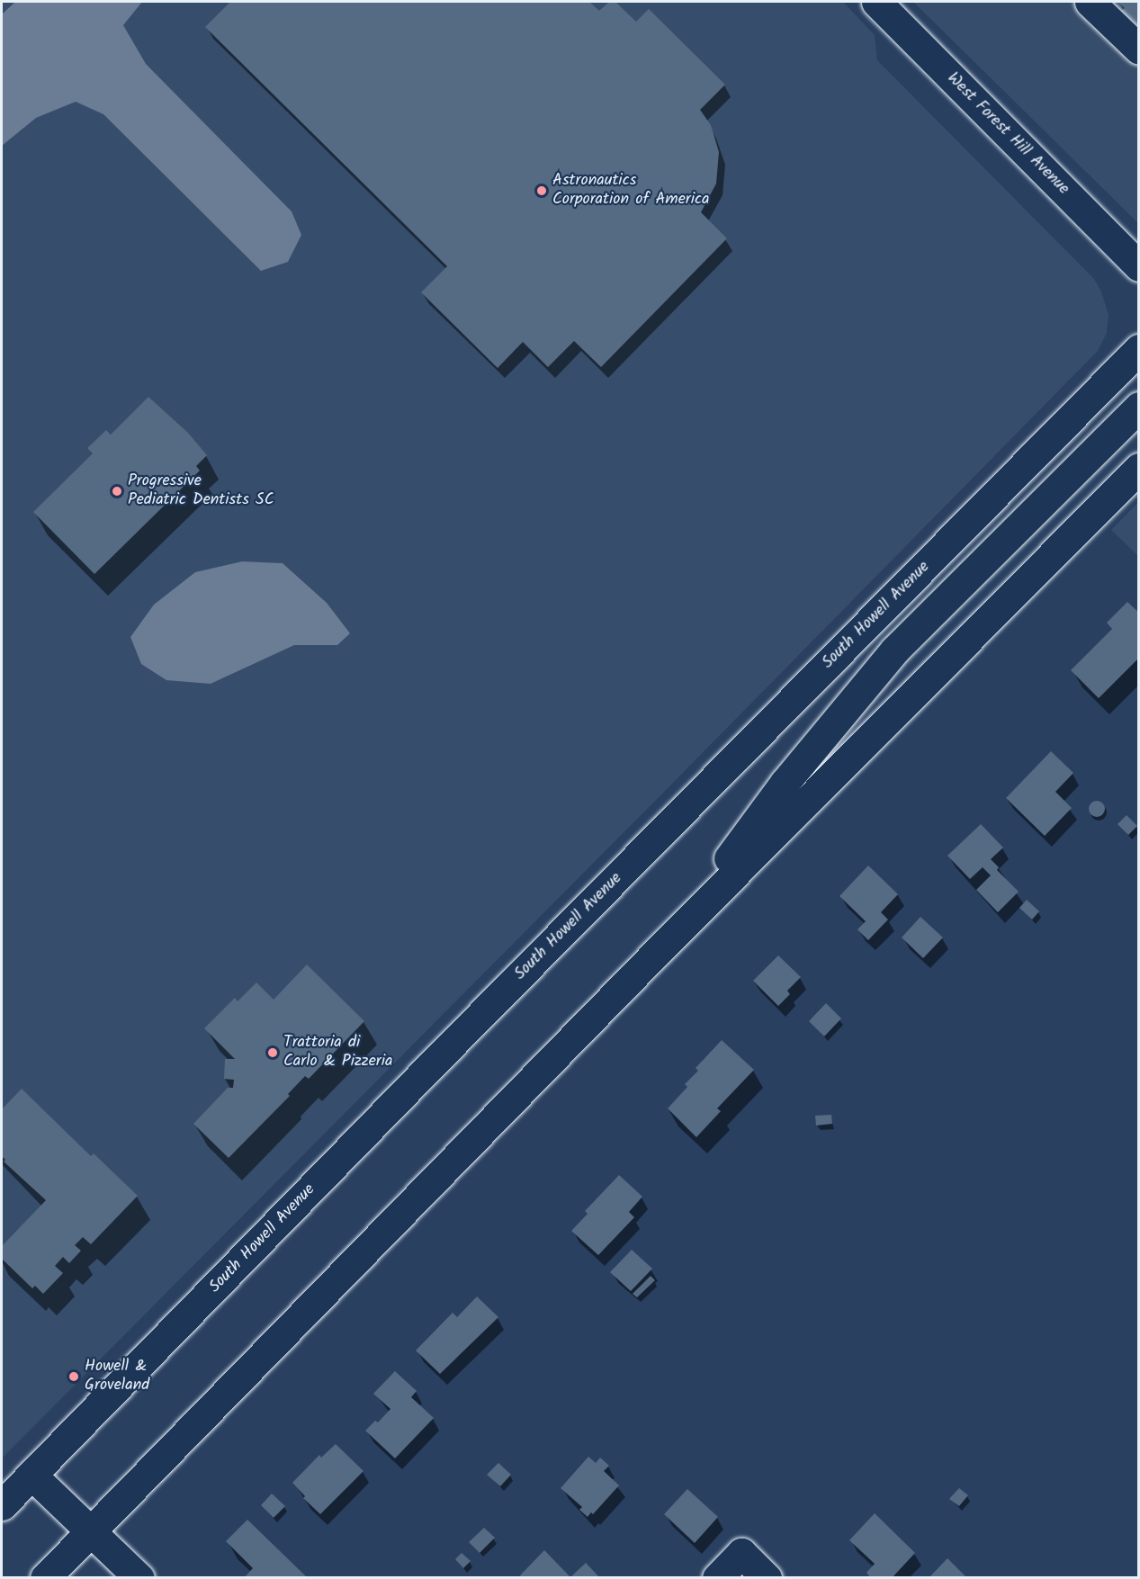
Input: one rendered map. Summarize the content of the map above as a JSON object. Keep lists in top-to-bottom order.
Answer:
{
  "streets": {
    "main road": ["West Forest Hill Avenue", "South Howell Avenue"]
  },
  "places": [
    "Astronautics Corporation of America",
    "Progressive Pediatric Dentists SC",
    "Trattoria di Carlo & Pizzeria",
    "Howell & Groveland"
  ]
}
